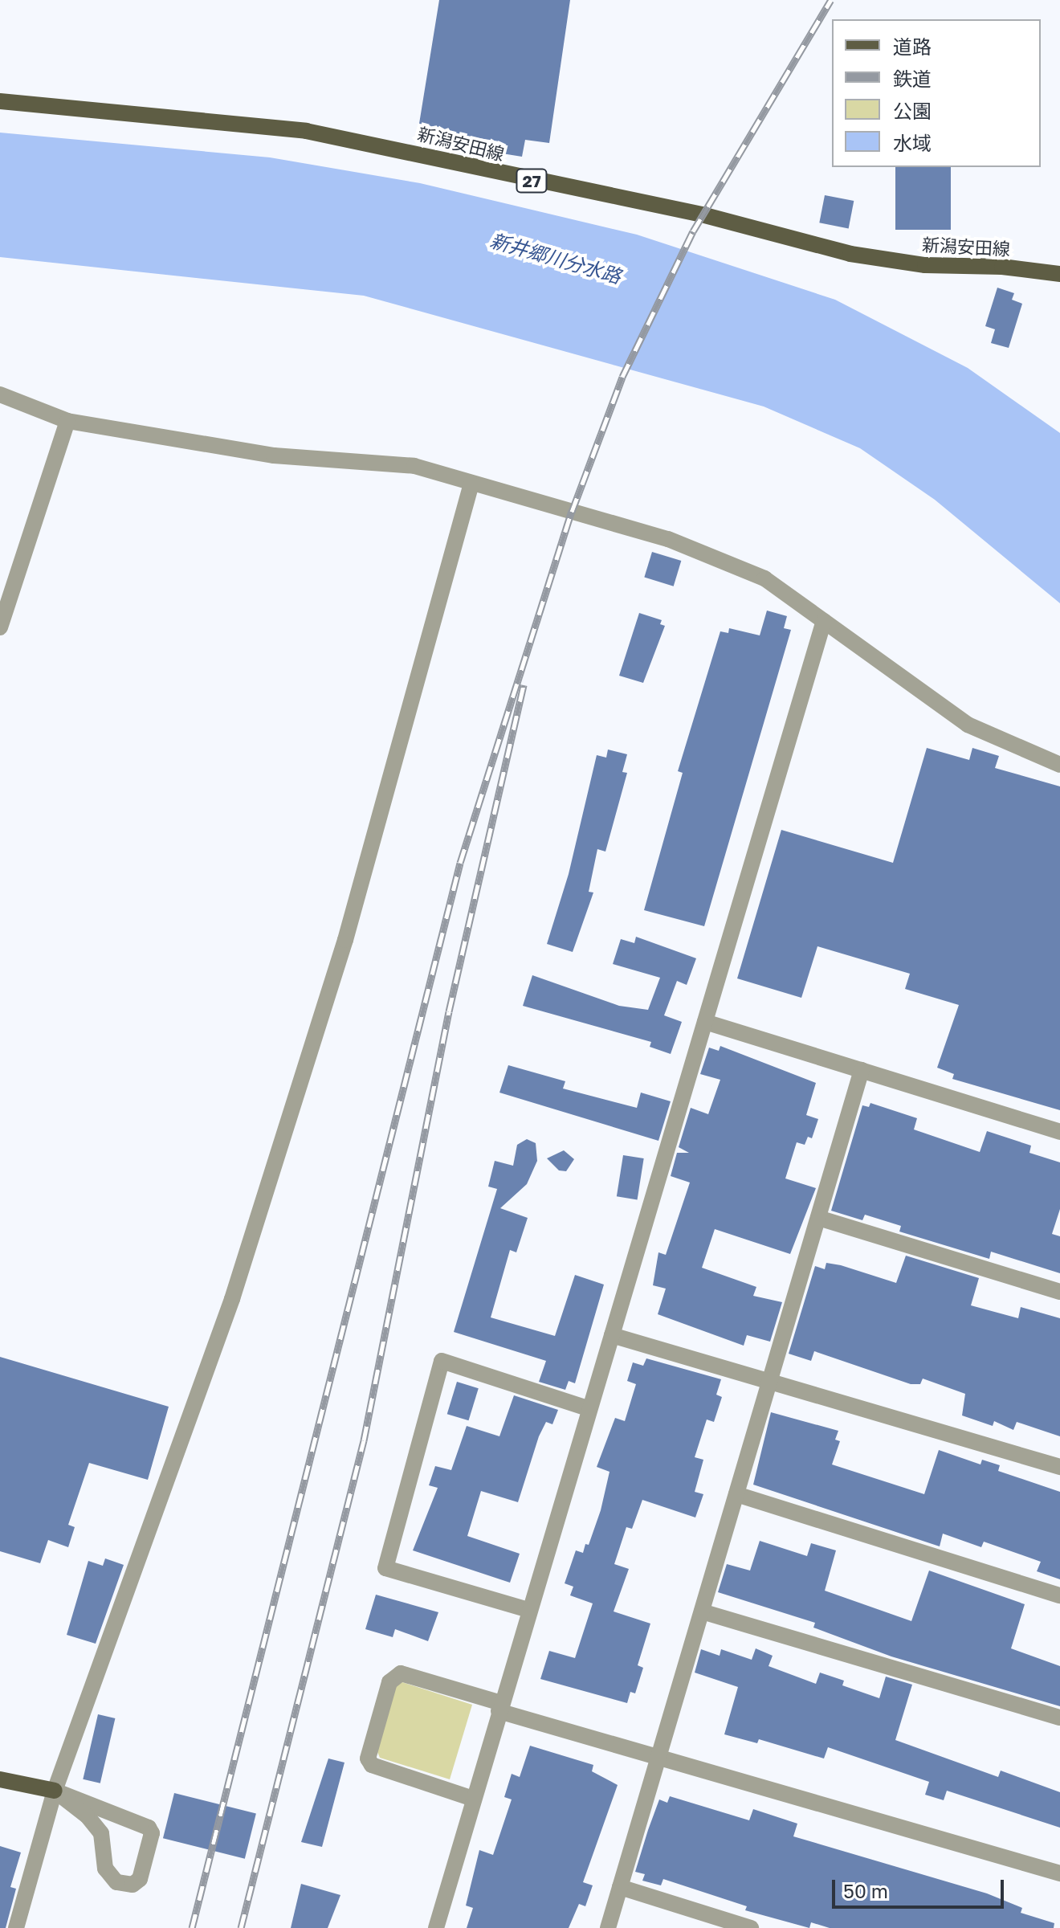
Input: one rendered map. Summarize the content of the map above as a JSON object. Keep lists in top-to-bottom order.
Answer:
{
  "streets": {
    "main road": ["新潟安田線", "27"]
  },
  "water": ["新井郷川分水路"],
  "legend": [
    "道路",
    "鉄道",
    "公園",
    "水域"
  ],
  "scale_bar": "50 m"
}
